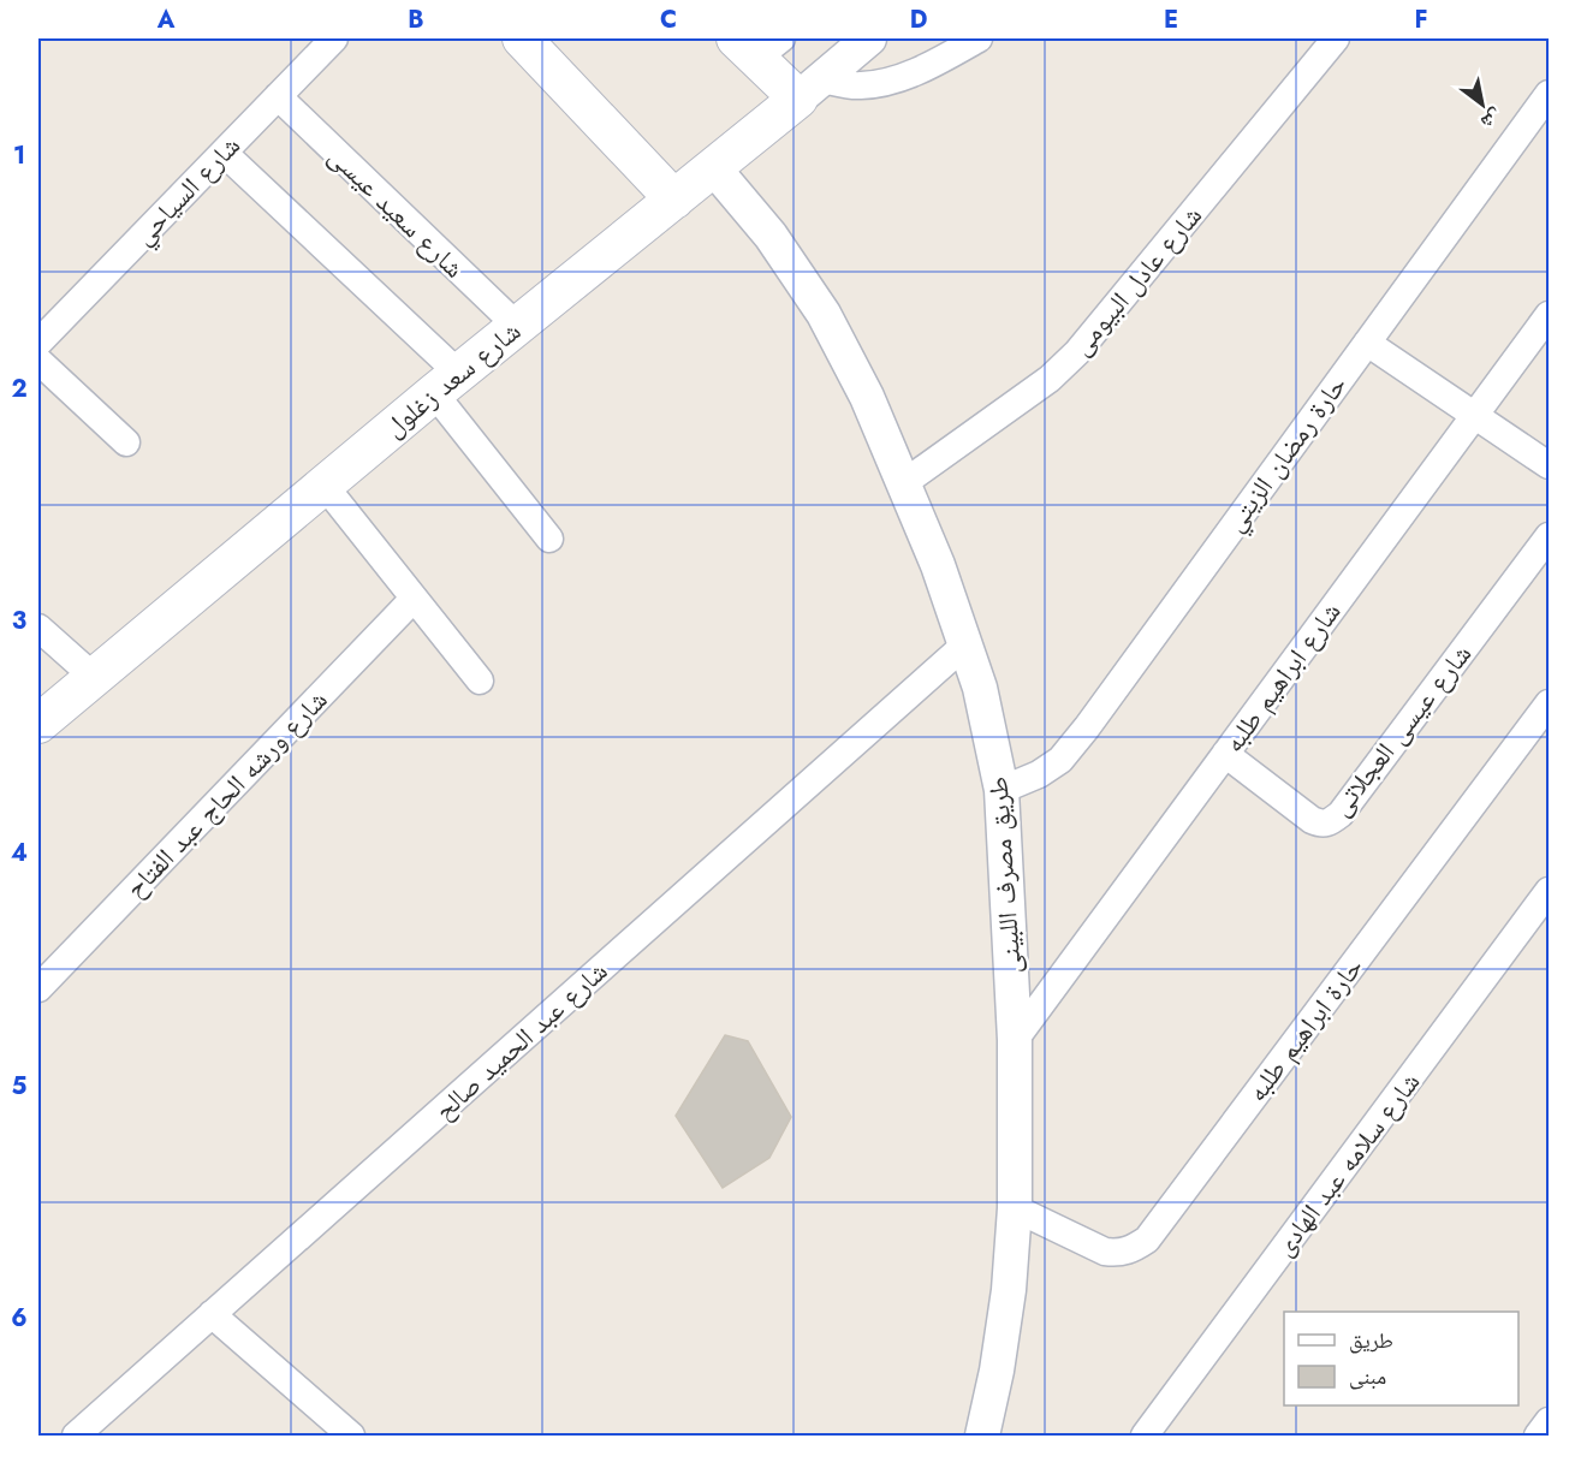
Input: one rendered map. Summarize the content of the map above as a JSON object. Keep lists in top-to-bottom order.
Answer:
{
  "streets": {
    "main road": ["شارع سعد زغلول"],
    "street": [
      "شارع السياحي",
      "شارع سعيد عيسى",
      "شارع عادل البيومى",
      "حارة رمضان الزيتي",
      "شارع ابراهيم طلبه",
      "شارع عيسى العجلاتى",
      "شارع ورشه الحاج عبد الفتاح",
      "طريق مصرف اللبينى",
      "حارة ابراهيم طلبه",
      "شارع عبد الحميد صالح",
      "شارع سلامه عبد الهادى"
    ]
  },
  "crossings": [
    ["شارع السياحي", "شارع سعيد عيسى"],
    ["شارع سعيد عيسى", "شارع سعد زغلول"],
    ["شارع عادل البيومى", "طريق مصرف اللبينى"],
    ["شارع سعد زغلول", "طريق مصرف اللبينى"],
    ["حارة رمضان الزيتي", "طريق مصرف اللبينى"],
    ["شارع ابراهيم طلبه", "شارع عيسى العجلاتى"],
    ["شارع ابراهيم طلبه", "طريق مصرف اللبينى"],
    ["طريق مصرف اللبينى", "حارة ابراهيم طلبه"],
    ["طريق مصرف اللبينى", "شارع عبد الحميد صالح"]
  ],
  "legend": ["طريق", "مبنى"],
  "north": "bottom right",
  "grid": {
    "columns": [
      "A",
      "B",
      "C",
      "D",
      "E",
      "F"
    ],
    "rows": [
      "1",
      "2",
      "3",
      "4",
      "5",
      "6"
    ]
  }
}
